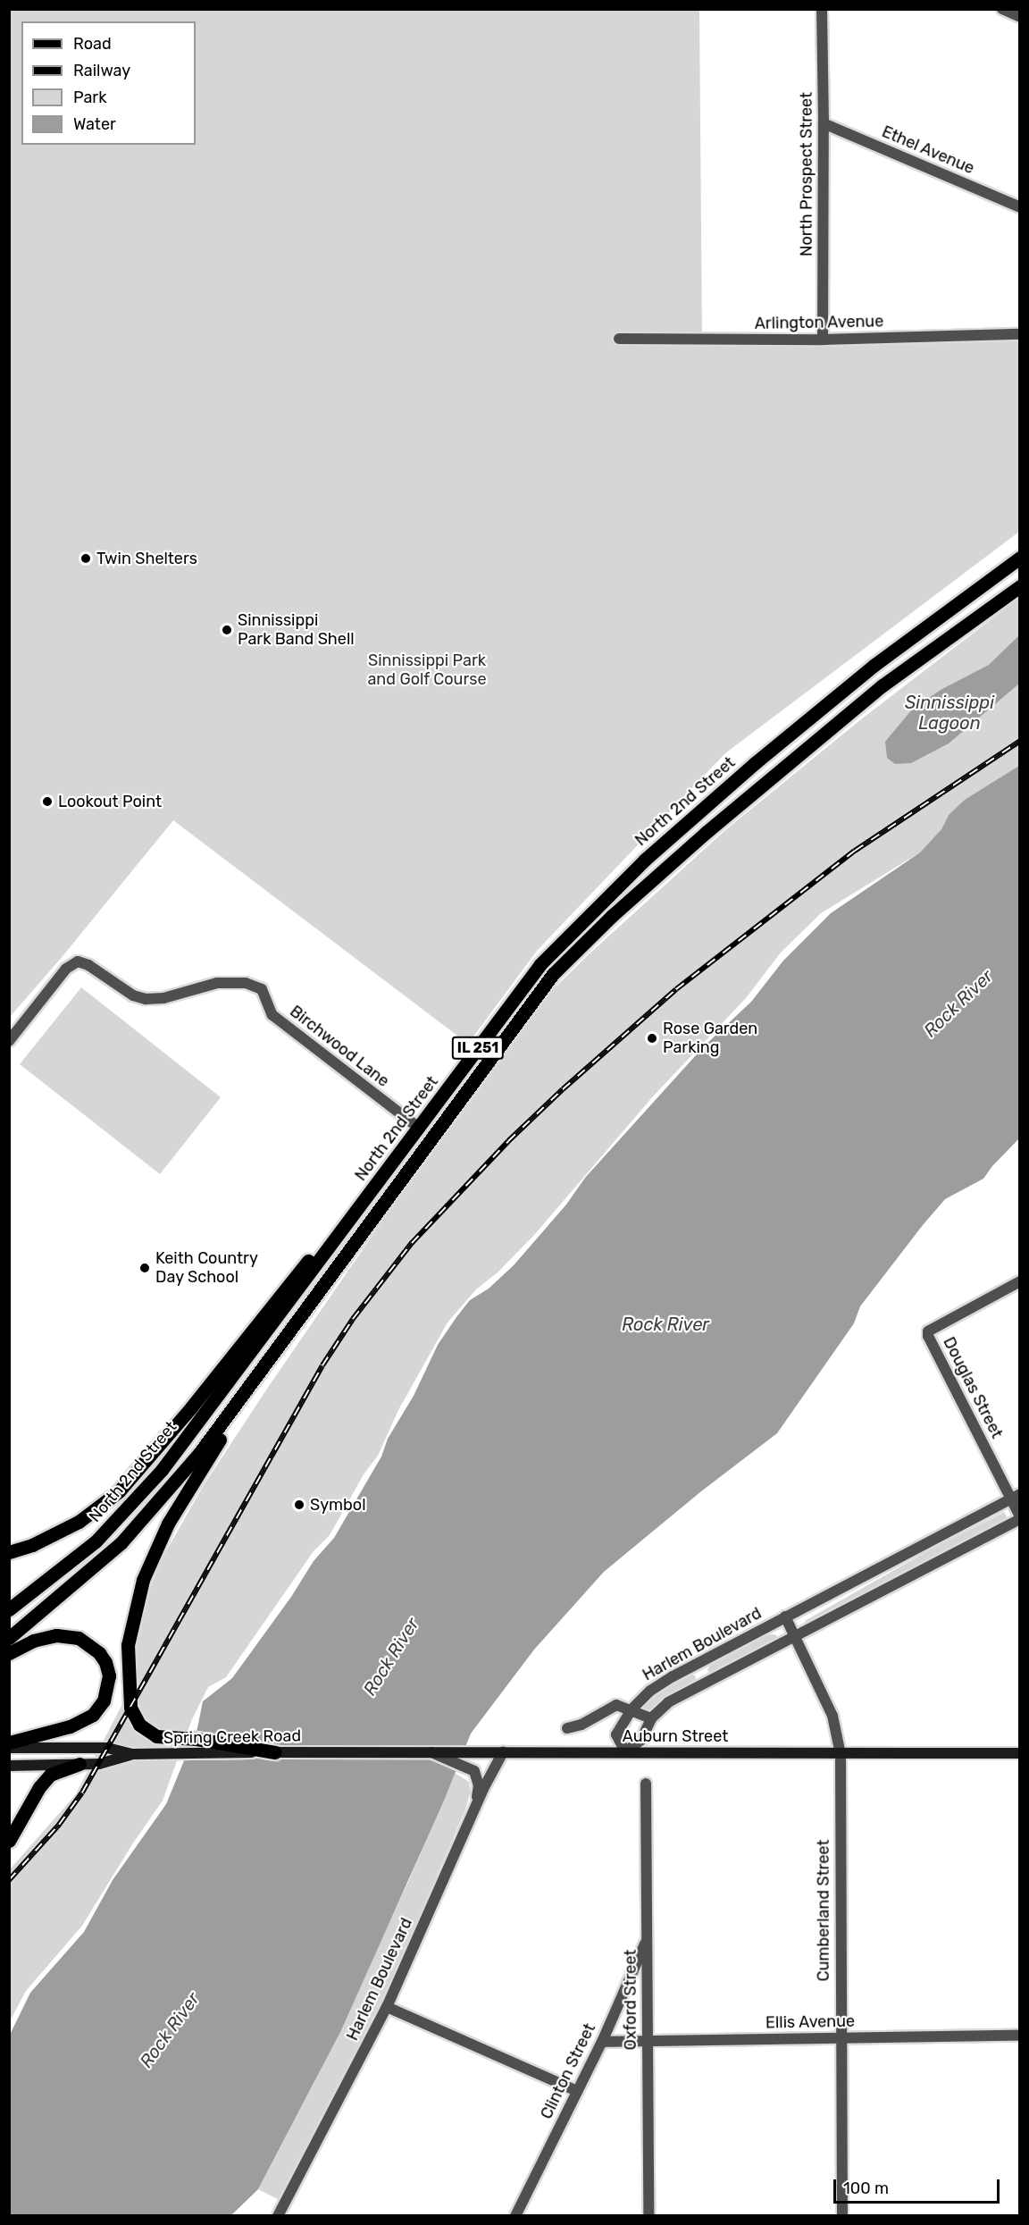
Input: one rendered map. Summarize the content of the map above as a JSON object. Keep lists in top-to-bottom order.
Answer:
{
  "streets": {
    "main road": [
      "North 2nd Street",
      "IL 251",
      "Auburn Street",
      "Spring Creek Road"
    ],
    "street": [
      "Ethel Avenue",
      "North Prospect Street",
      "Arlington Avenue",
      "Birchwood Lane",
      "Douglas Street",
      "Harlem Boulevard",
      "Cumberland Street",
      "Oxford Street",
      "Ellis Avenue",
      "Clinton Street"
    ]
  },
  "crossings": [
    ["Ethel Avenue", "North Prospect Street"],
    ["North Prospect Street", "Arlington Avenue"],
    ["North 2nd Street", "Birchwood Lane"],
    ["Douglas Street", "Harlem Boulevard"],
    ["Harlem Boulevard", "Auburn Street"],
    ["Harlem Boulevard", "Cumberland Street"],
    ["Auburn Street", "Spring Creek Road"],
    ["Auburn Street", "Cumberland Street"],
    ["Cumberland Street", "Ellis Avenue"],
    ["Oxford Street", "Ellis Avenue"],
    ["Oxford Street", "Clinton Street"],
    ["Ellis Avenue", "Clinton Street"]
  ],
  "water": ["Sinnissippi Lagoon", "Rock River"],
  "parks": ["Sinnissippi Park and Golf Course"],
  "places": [
    "Twin Shelters",
    "Sinnissippi Park Band Shell",
    "Lookout Point",
    "Rose Garden Parking",
    "Keith Country Day School",
    "Symbol"
  ],
  "legend": [
    "Road",
    "Railway",
    "Park",
    "Water"
  ],
  "scale_bar": "100 m"
}
